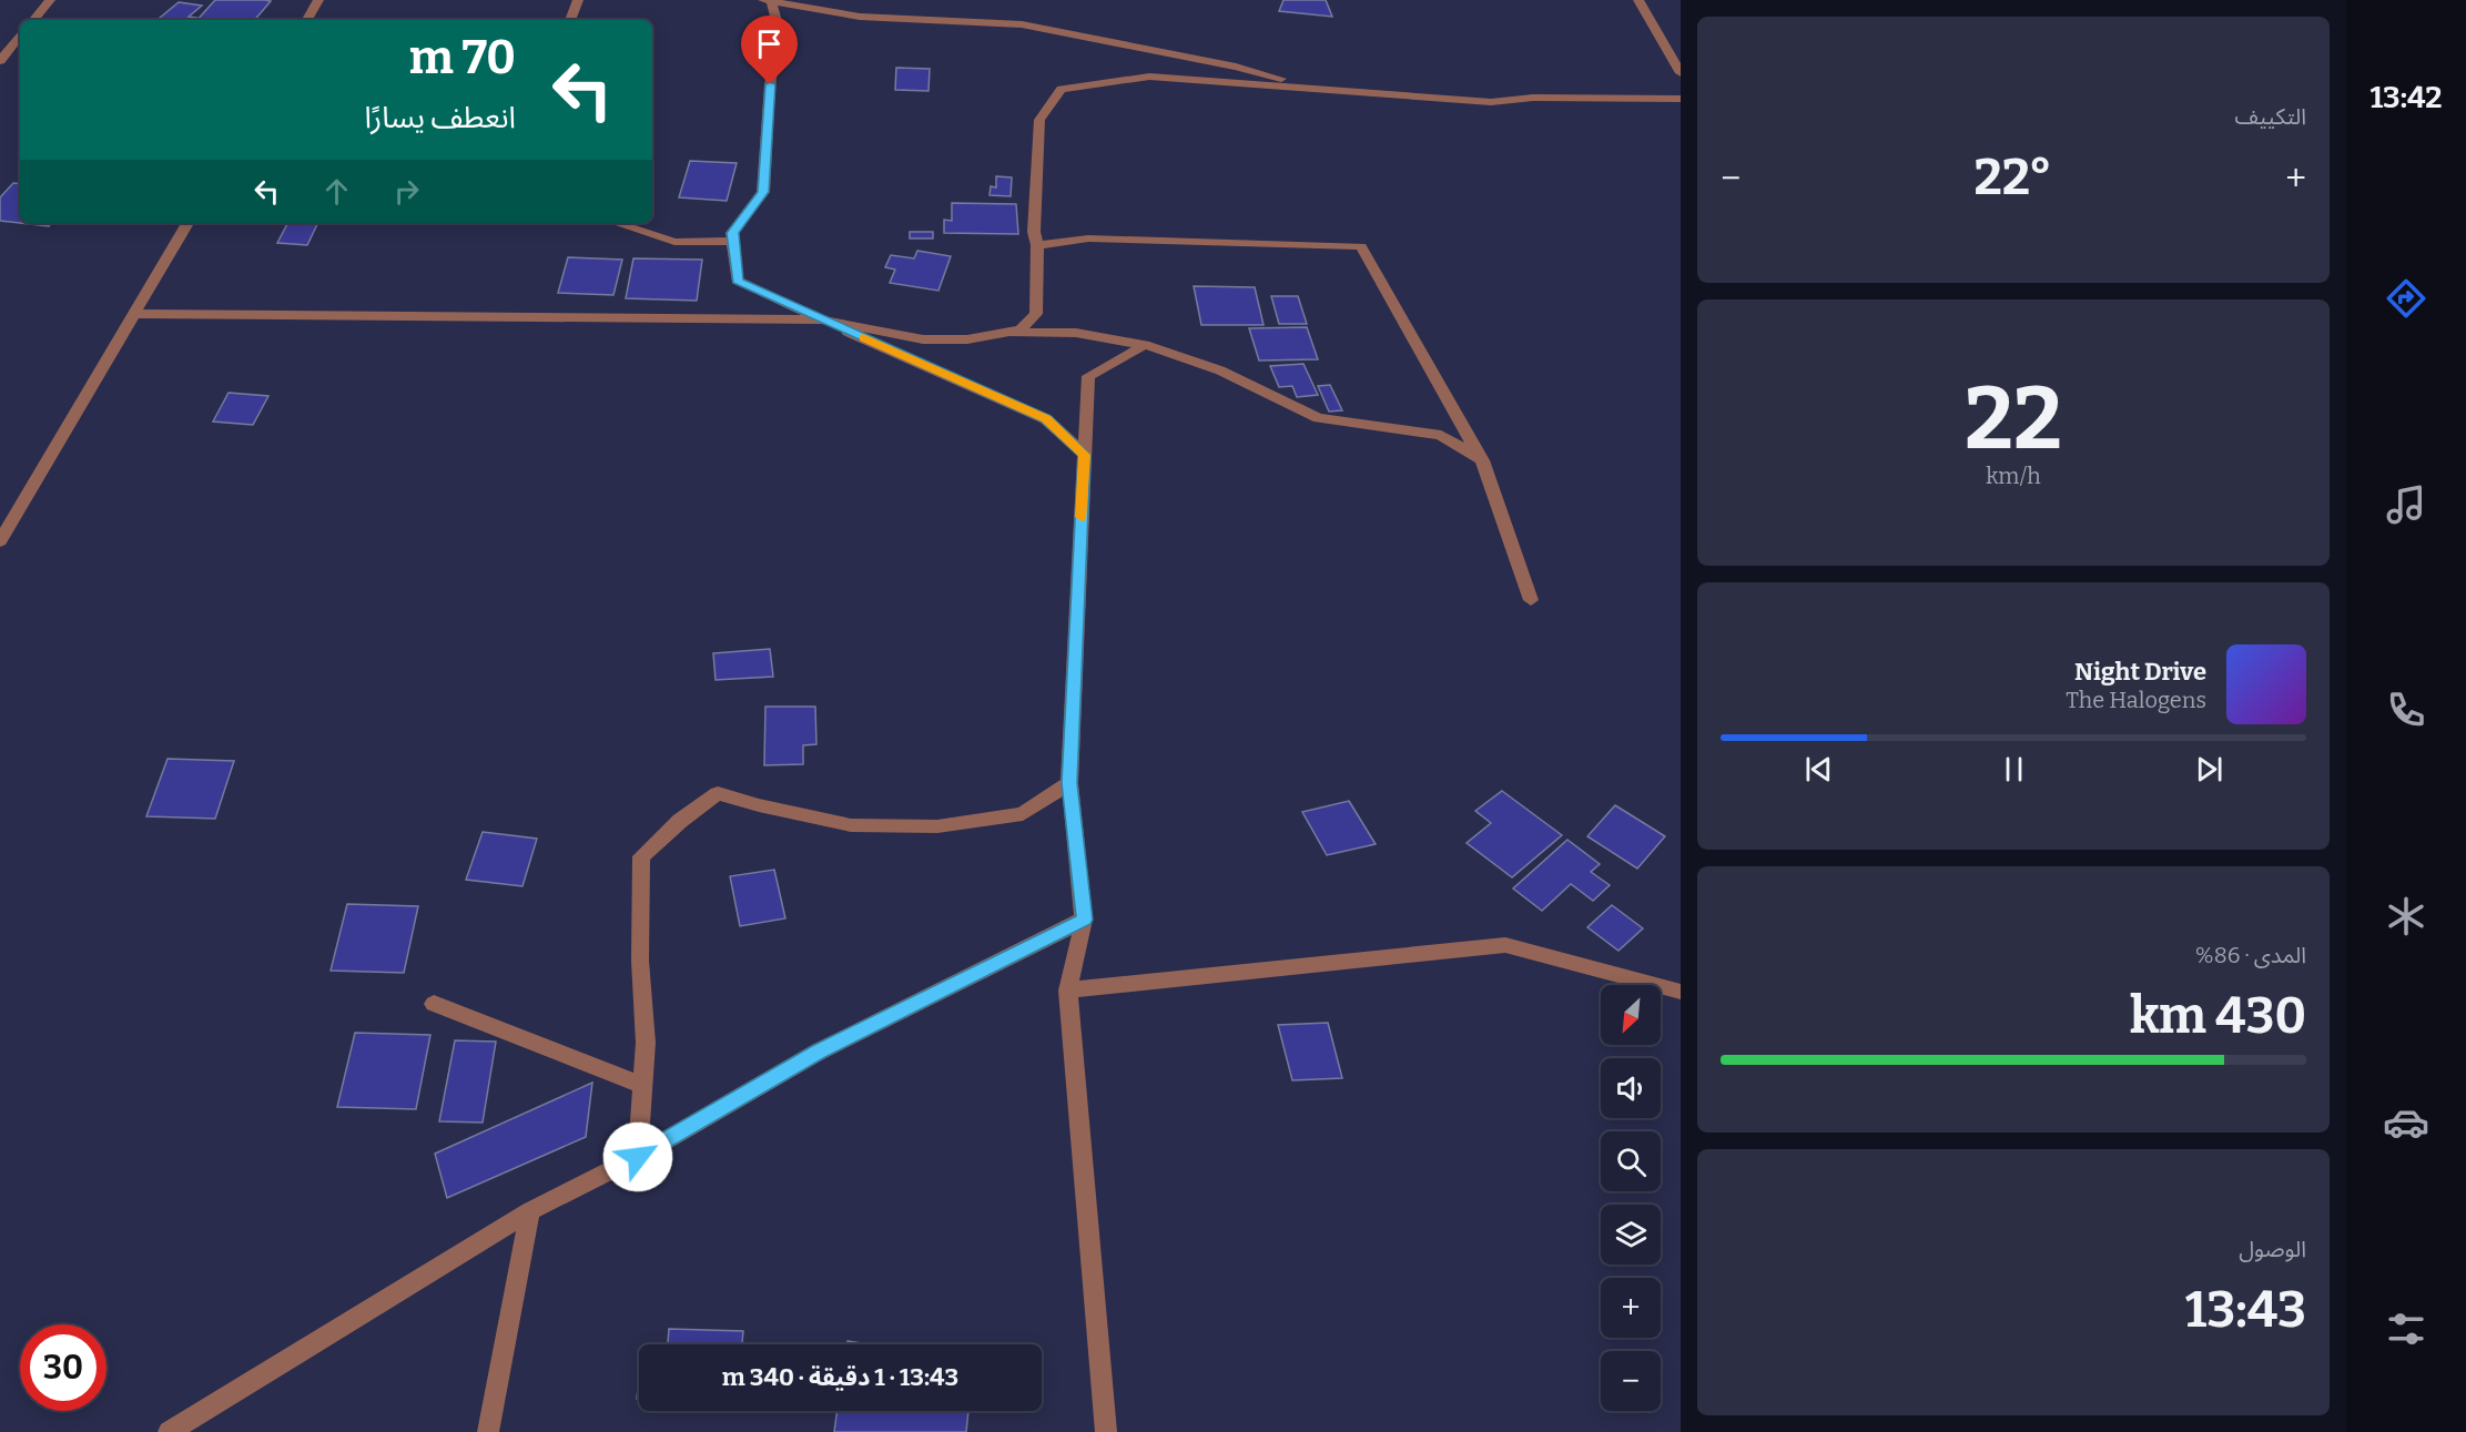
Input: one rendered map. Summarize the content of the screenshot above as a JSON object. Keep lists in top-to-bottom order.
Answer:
{
  "north": "bottom left",
  "page": {
    "tabs": "13:42",
    "tile": [
      "التكييف",
      ["22", "km/h"],
      ["المدى · 86%", "430 km"],
      ["الوصول", "13:43"]
    ],
    "turn": ["70 m", "انعطف يسارًا"],
    "heat": ["−", "22°", "+"],
    "song": ["Night Drive", "The Halogens"],
    "map_buttons": ["+", "−"],
    "limit": "30",
    "trip": "13:43 · 1 دقيقة · 340 m"
  }
}
